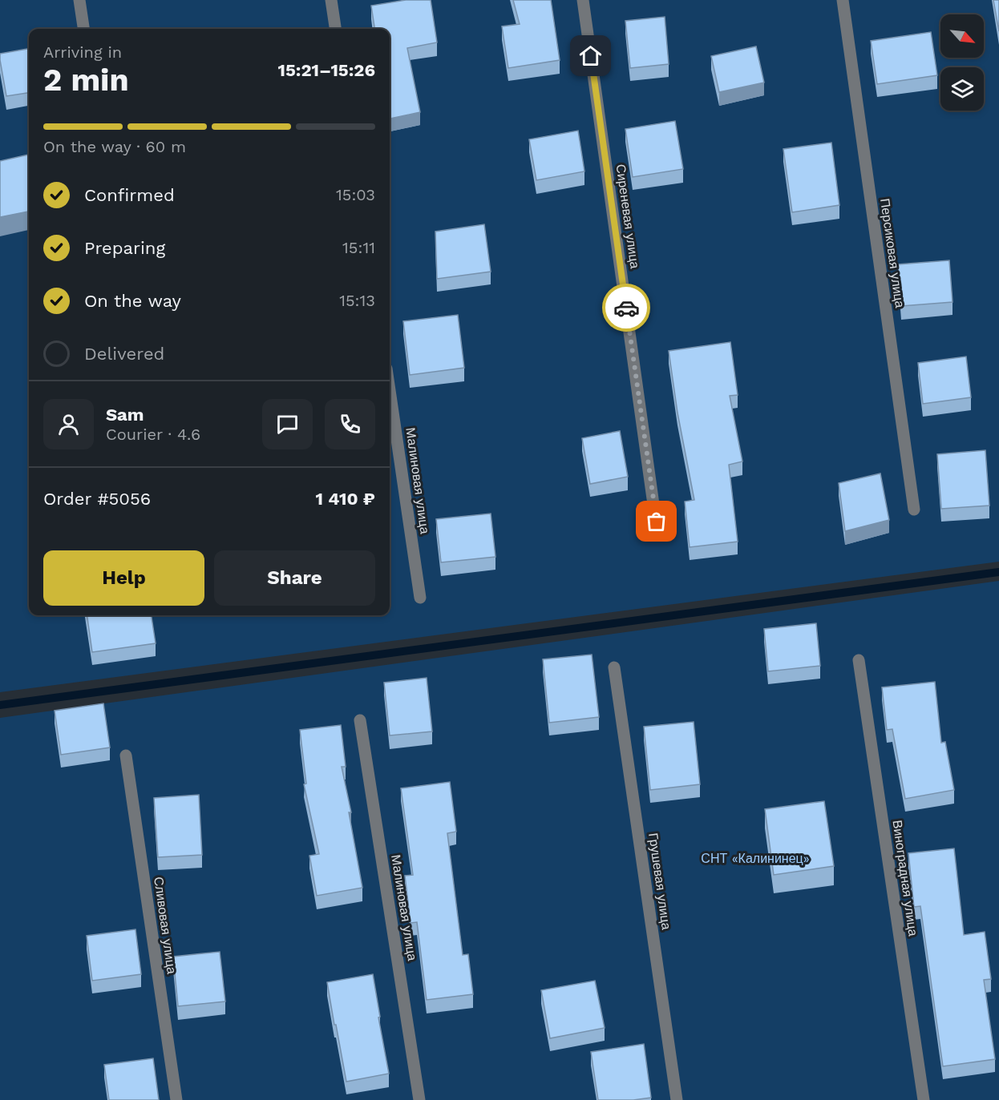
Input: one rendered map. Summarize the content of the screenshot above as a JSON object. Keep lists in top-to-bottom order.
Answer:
{
  "streets": {
    "street": [
      "Сиреневая улица",
      "Персиковая улица",
      "Малиновая улица",
      "Виноградная улица",
      "Грушевая улица",
      "Сливовая улица"
    ]
  },
  "parks": ["СНТ «Калининец»"],
  "north": "bottom right",
  "page": {
    "heading": ["2 min", "Arriving in", "15:21–15:26"],
    "panel": [
      "Sam",
      "Courier · 4.6",
      "Order #5056",
      "1 410 ₽"
    ],
    "bar": "On the way · 60 m",
    "list": [
      ["Confirmed", "15:03"],
      ["Preparing", "15:11"],
      ["On the way", "15:13"],
      "Delivered"
    ],
    "buttons": ["Help", "Share"]
  }
}
